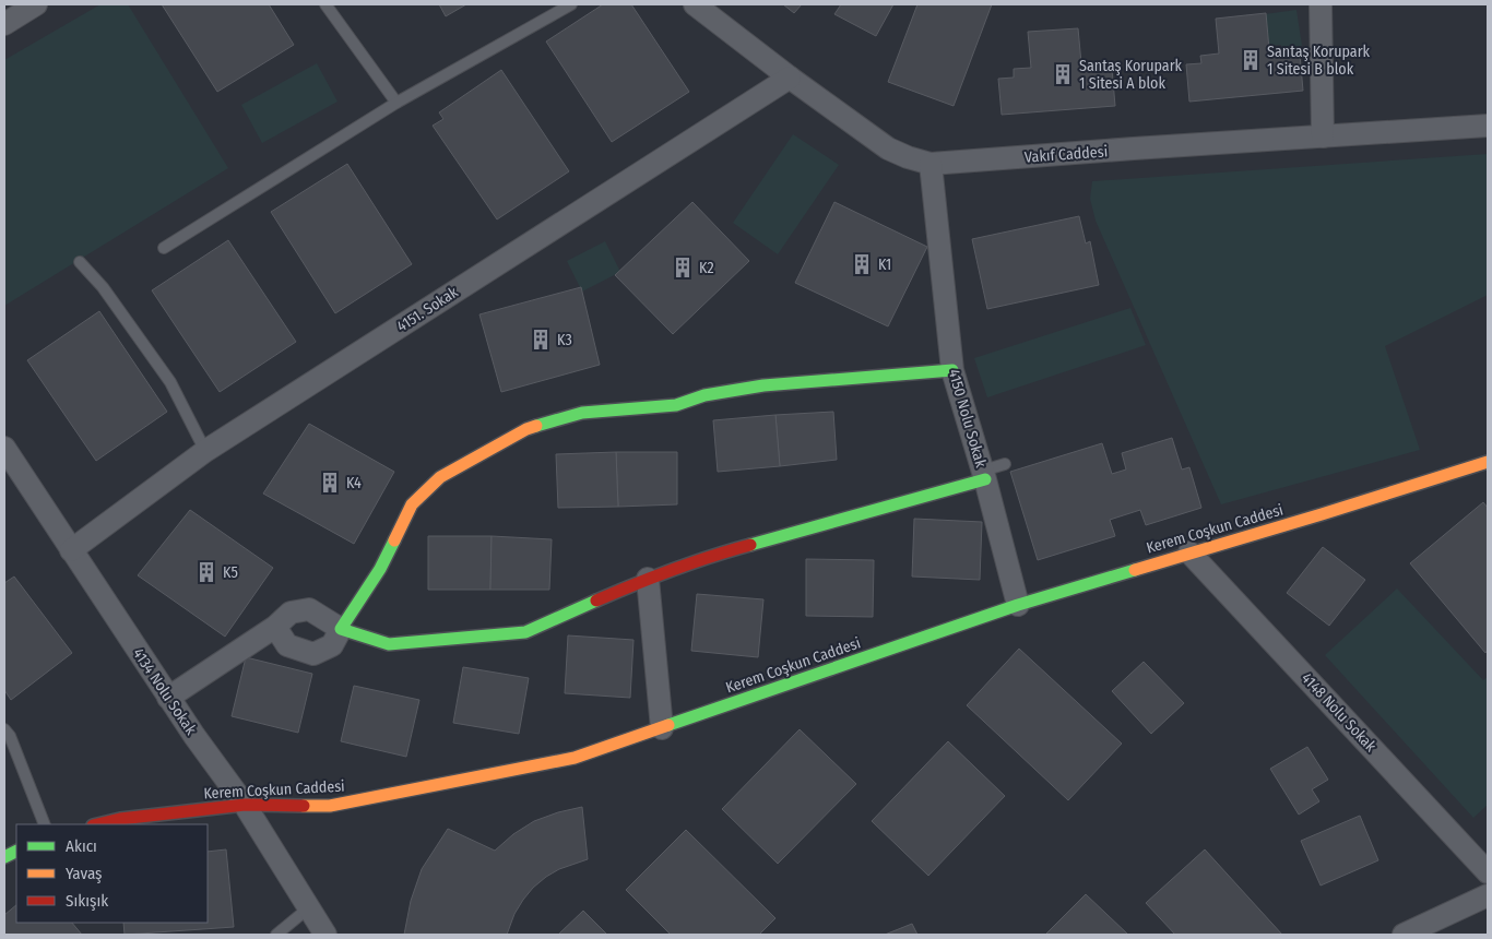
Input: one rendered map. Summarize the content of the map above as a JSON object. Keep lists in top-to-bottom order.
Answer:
{
  "streets": {
    "street": [
      "Vakıf Caddesi",
      "4151. Sokak",
      "4150 Nolu Sokak",
      "Kerem Coşkun Caddesi",
      "4134 Nolu Sokak",
      "4148 Nolu Sokak"
    ]
  },
  "crossings": [
    ["Vakıf Caddesi", "4151. Sokak"],
    ["Vakıf Caddesi", "4150 Nolu Sokak"],
    ["4151. Sokak", "4134 Nolu Sokak"],
    ["4150 Nolu Sokak", "Kerem Coşkun Caddesi"],
    ["Kerem Coşkun Caddesi", "4134 Nolu Sokak"],
    ["Kerem Coşkun Caddesi", "4148 Nolu Sokak"]
  ],
  "places": {
    "building": [
      "Santaş Korupark 1 Sitesi B blok",
      "Santaş Korupark 1 Sitesi A blok",
      "K1",
      "K2",
      "K3",
      "K4",
      "K5"
    ]
  },
  "legend": ["Akıcı", "Yavaş", "Sıkışık"]
}
